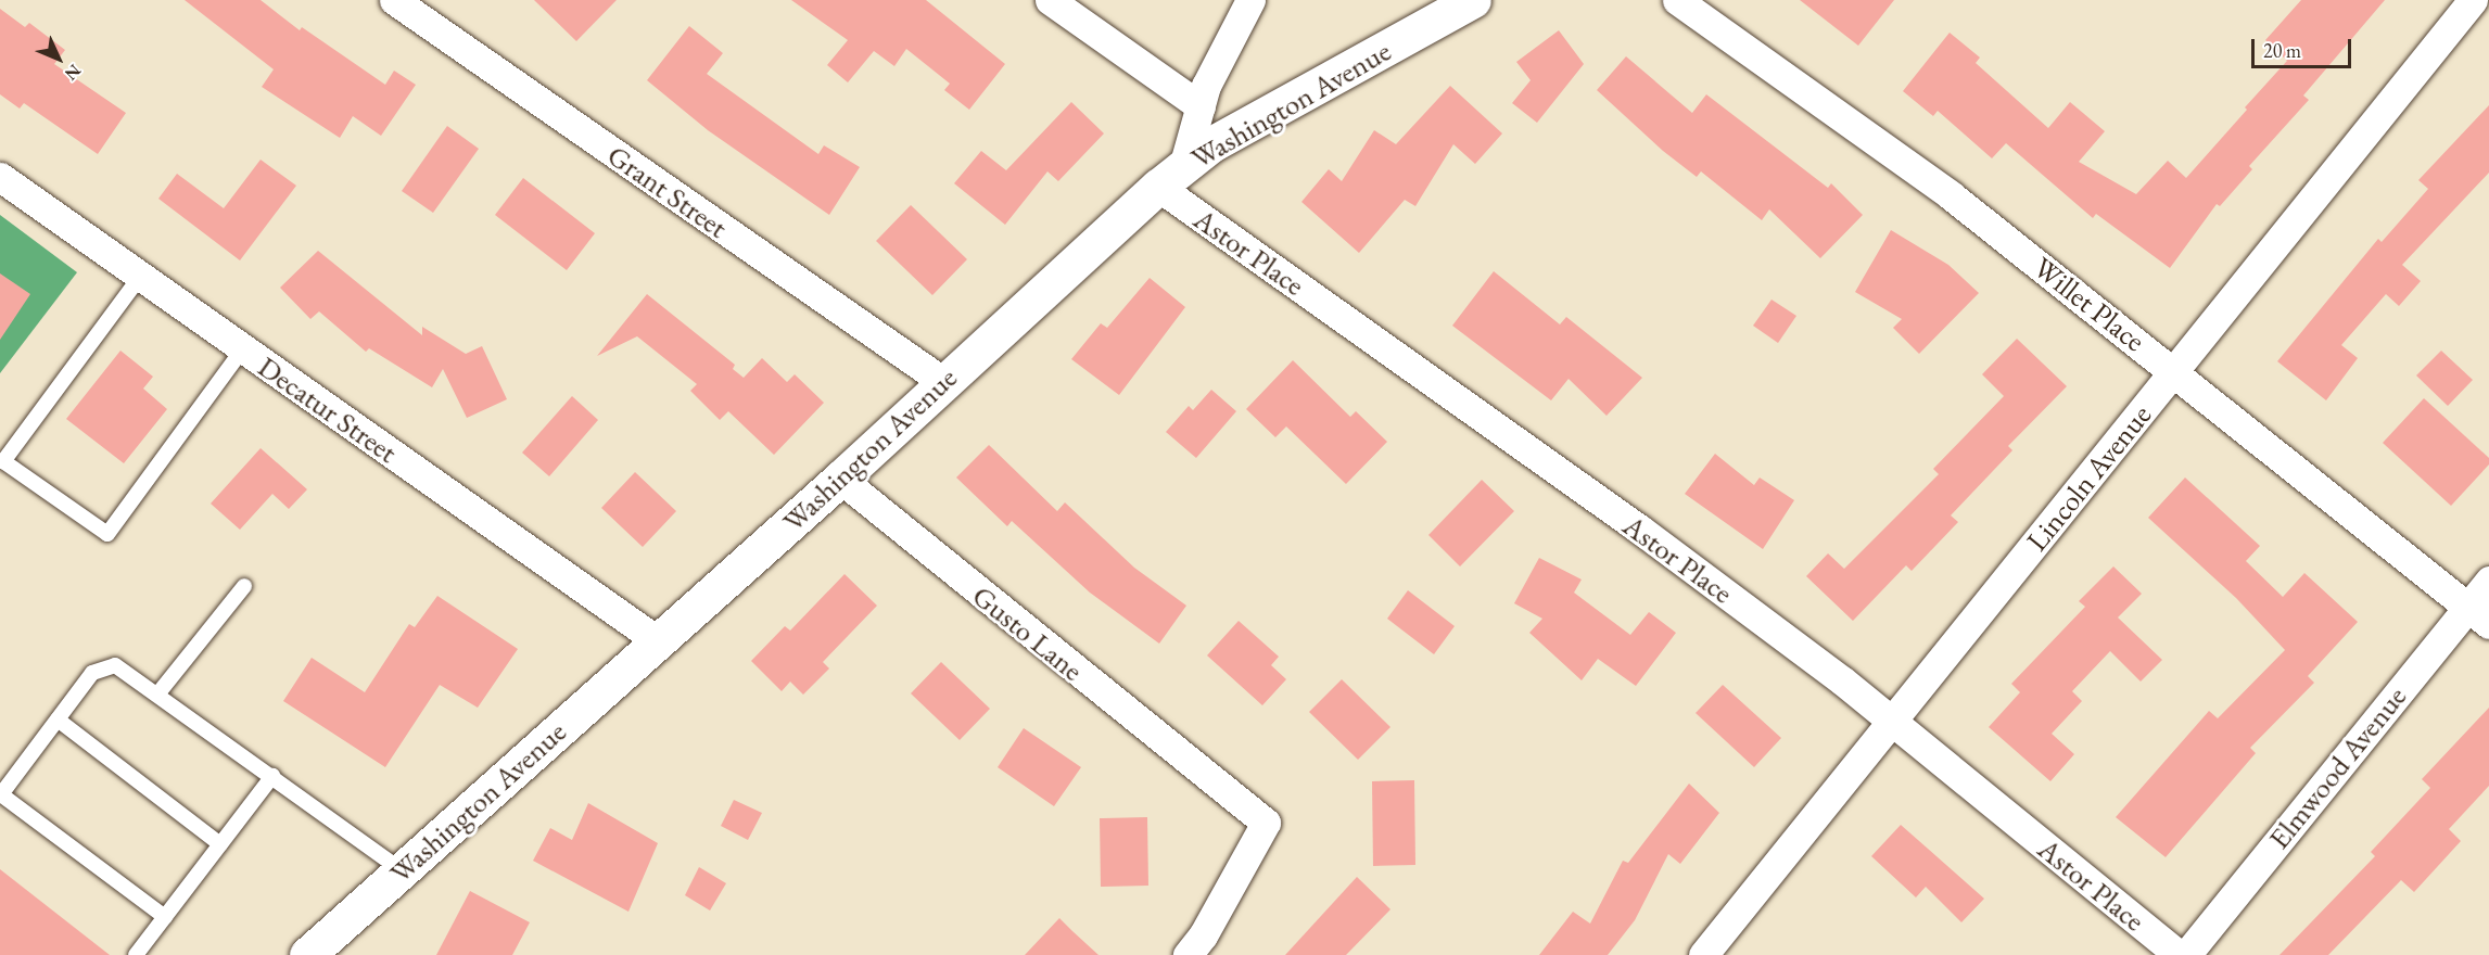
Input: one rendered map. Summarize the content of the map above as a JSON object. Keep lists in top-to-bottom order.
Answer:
{
  "streets": {
    "street": [
      "Washington Avenue",
      "Grant Street",
      "Astor Place",
      "Willet Place",
      "Decatur Street",
      "Lincoln Avenue",
      "Gusto Lane",
      "Elmwood Avenue"
    ]
  },
  "crossings": [
    ["Washington Avenue", "Grant Street"],
    ["Washington Avenue", "Astor Place"],
    ["Washington Avenue", "Decatur Street"],
    ["Washington Avenue", "Gusto Lane"],
    ["Astor Place", "Lincoln Avenue"],
    ["Willet Place", "Lincoln Avenue"],
    ["Willet Place", "Elmwood Avenue"]
  ],
  "scale_bar": "20 m",
  "north": "bottom right"
}
